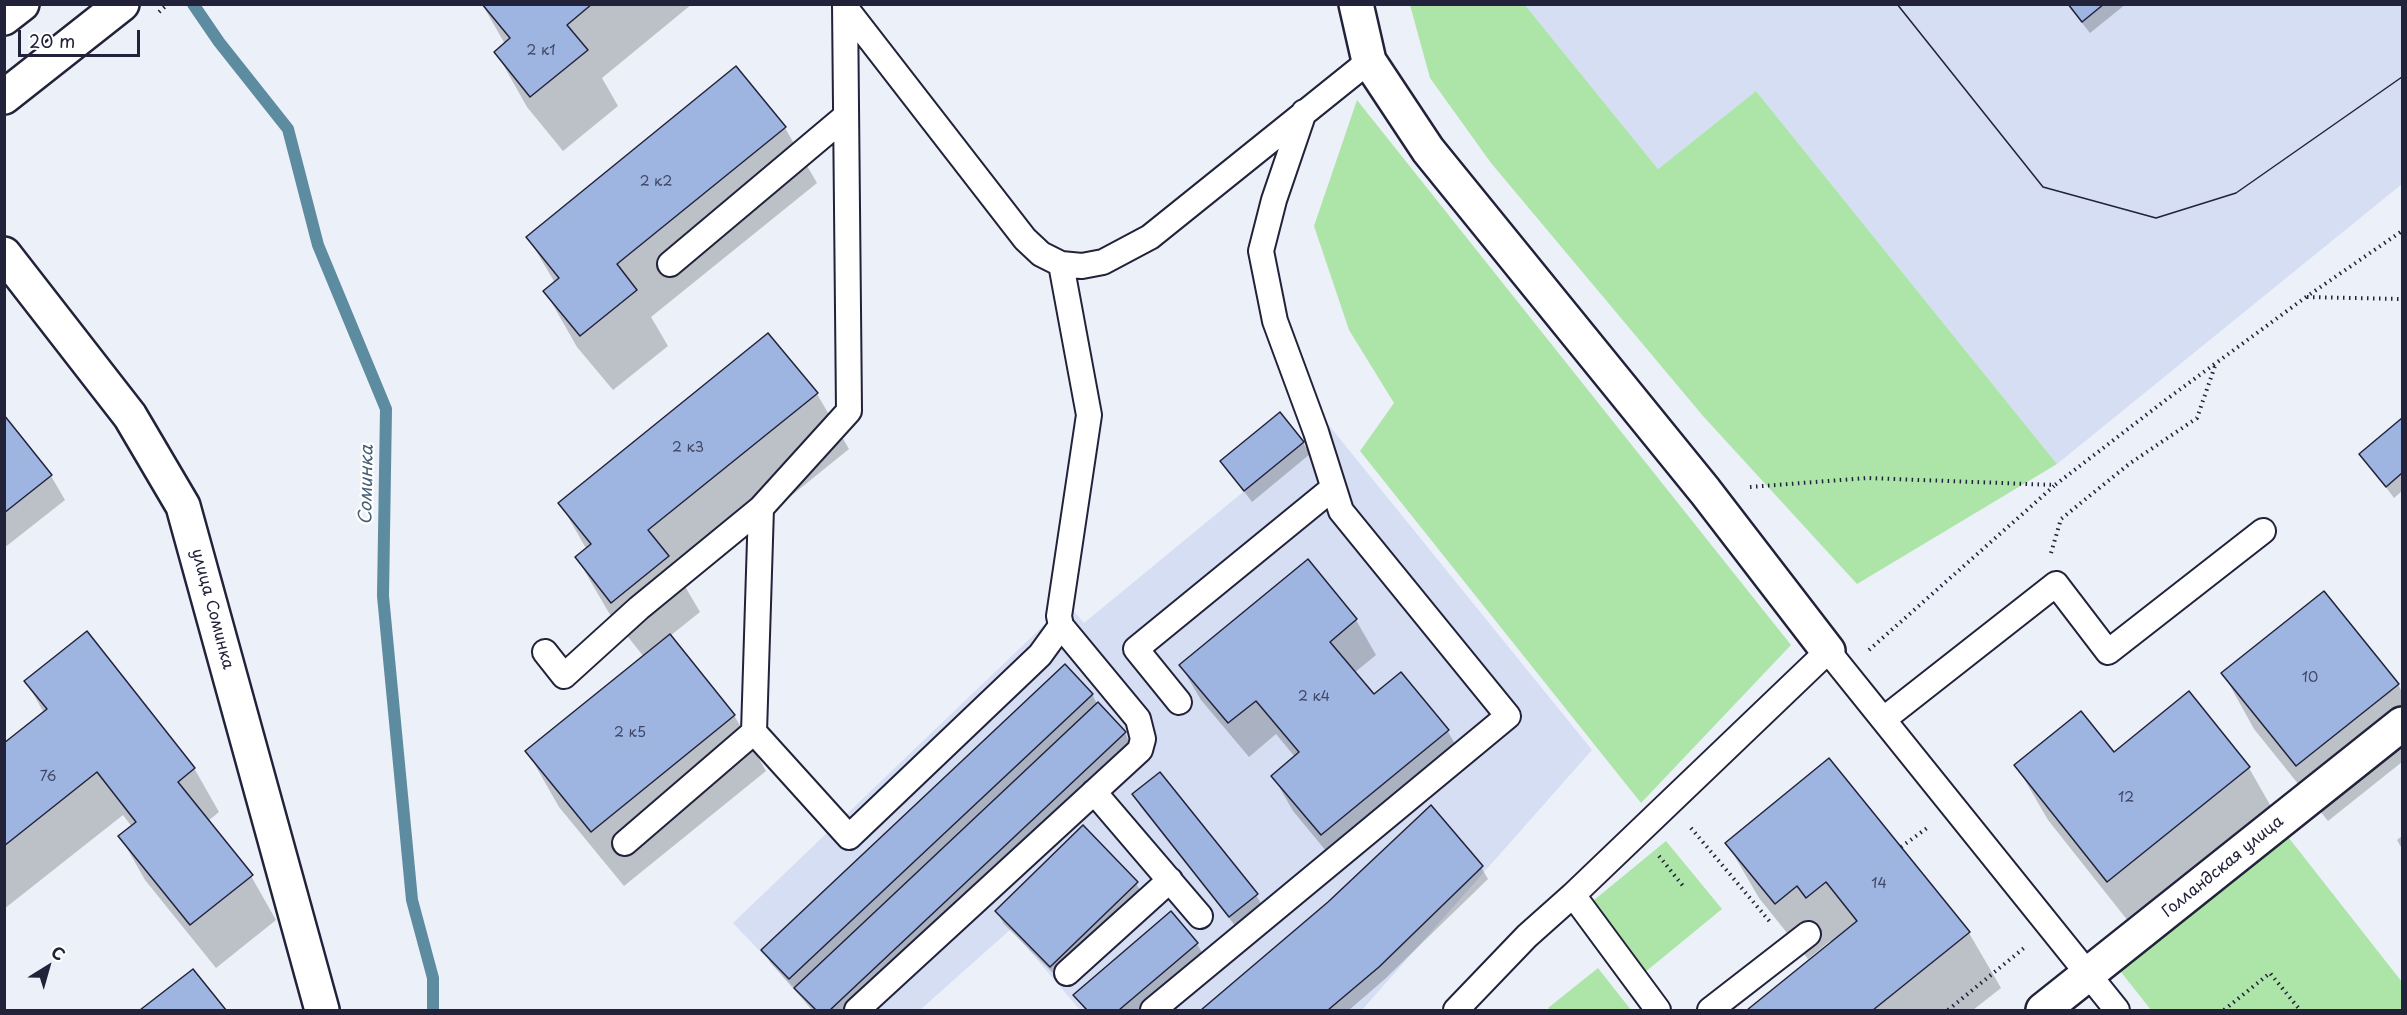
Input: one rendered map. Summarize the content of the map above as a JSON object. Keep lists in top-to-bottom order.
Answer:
{
  "streets": {
    "street": ["улица Соминка", "Голландская улица"]
  },
  "water": ["Соминка"],
  "house_numbers": [
    "2 к1",
    "2 к2",
    "2 к3",
    "10",
    "2 к4",
    "2 к5",
    "76",
    "12",
    "14"
  ],
  "scale_bar": "20 m",
  "north": "top right"
}
